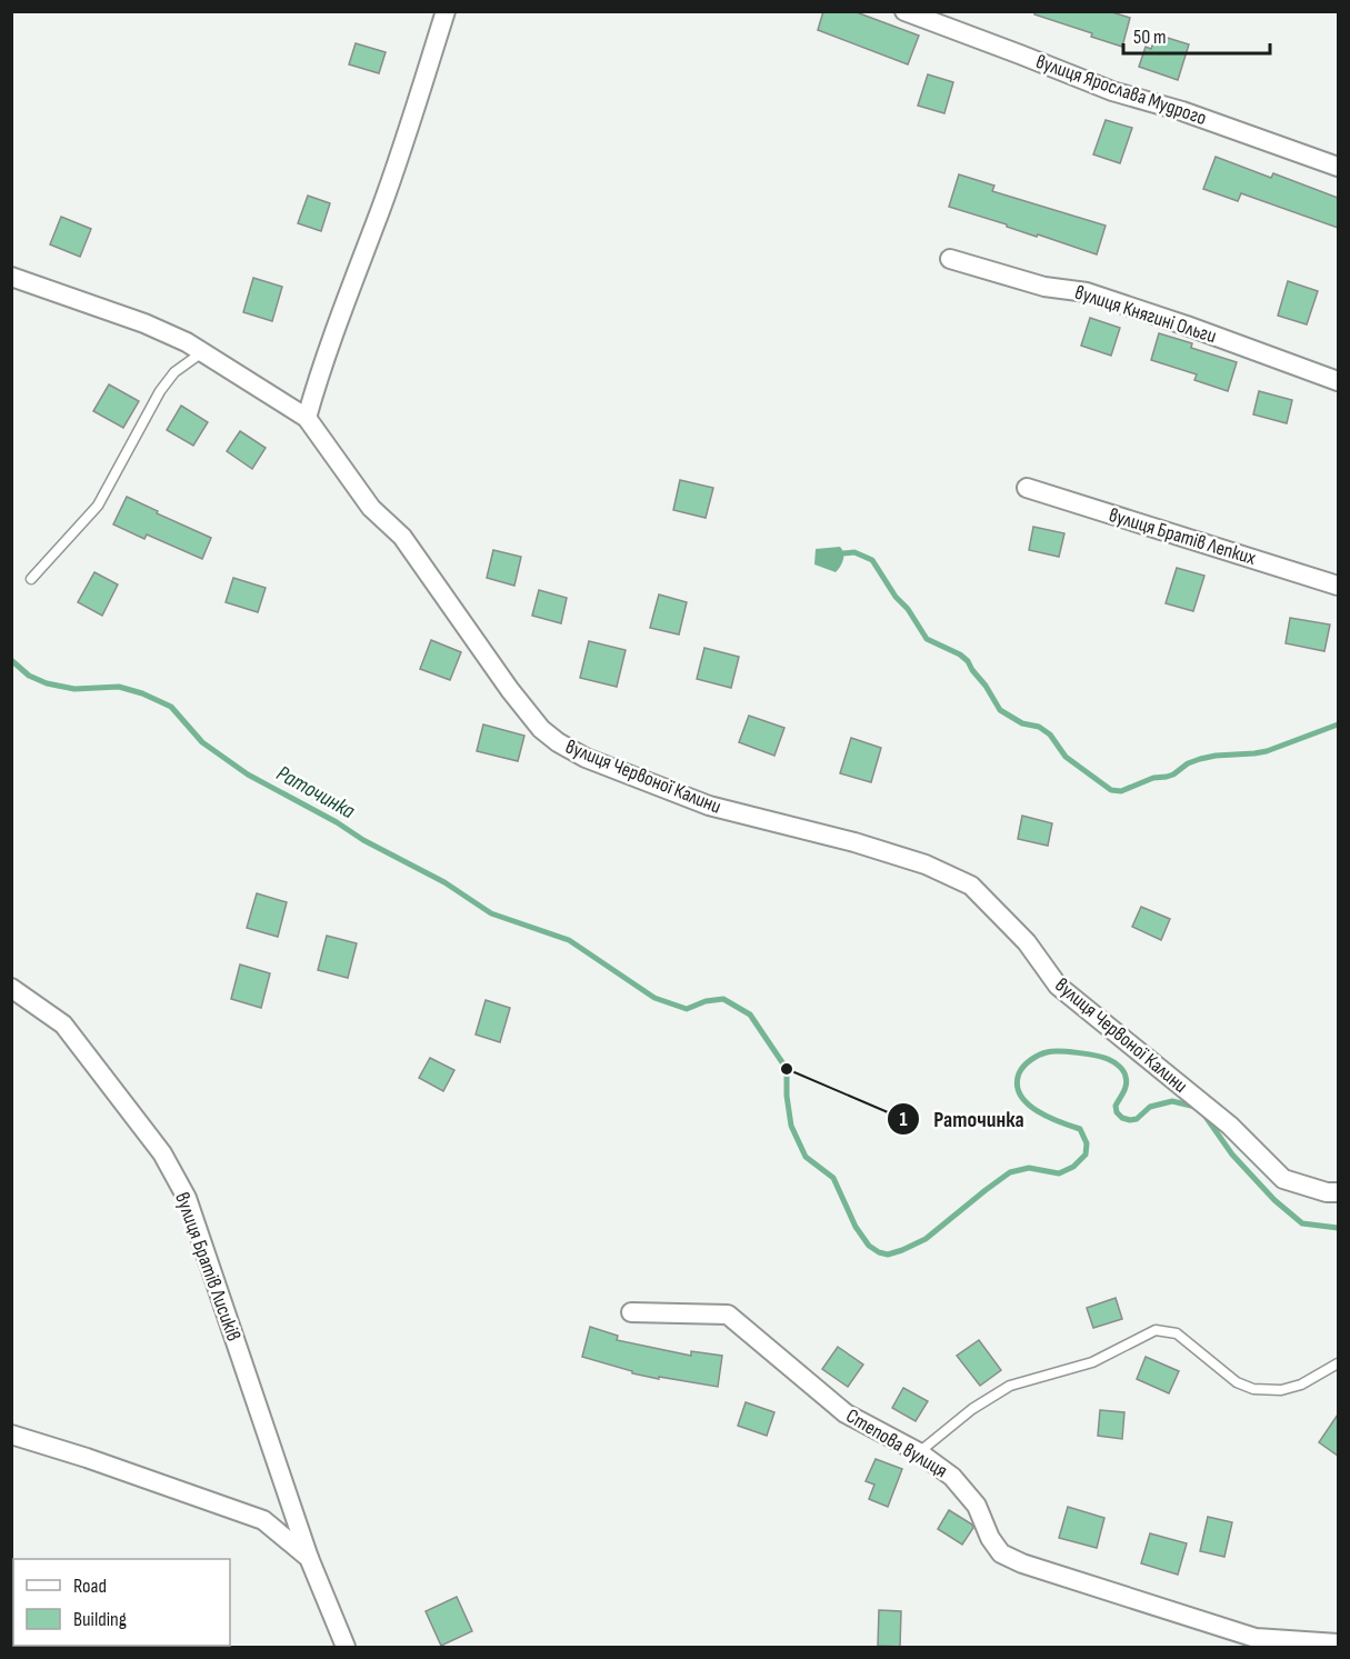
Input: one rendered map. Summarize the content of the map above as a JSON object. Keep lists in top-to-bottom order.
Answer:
{
  "streets": {
    "street": [
      "вулиця Ярослава Мудрого",
      "вулиця Княгині Ольги",
      "вулиця Братів Лепких",
      "вулиця Червоної Калини",
      "вулиця Братів Лисиків",
      "Степова вулиця"
    ]
  },
  "water": ["Раточинка"],
  "places": ["Раточинка"],
  "legend": ["Road", "Building"],
  "scale_bar": "50 m"
}
